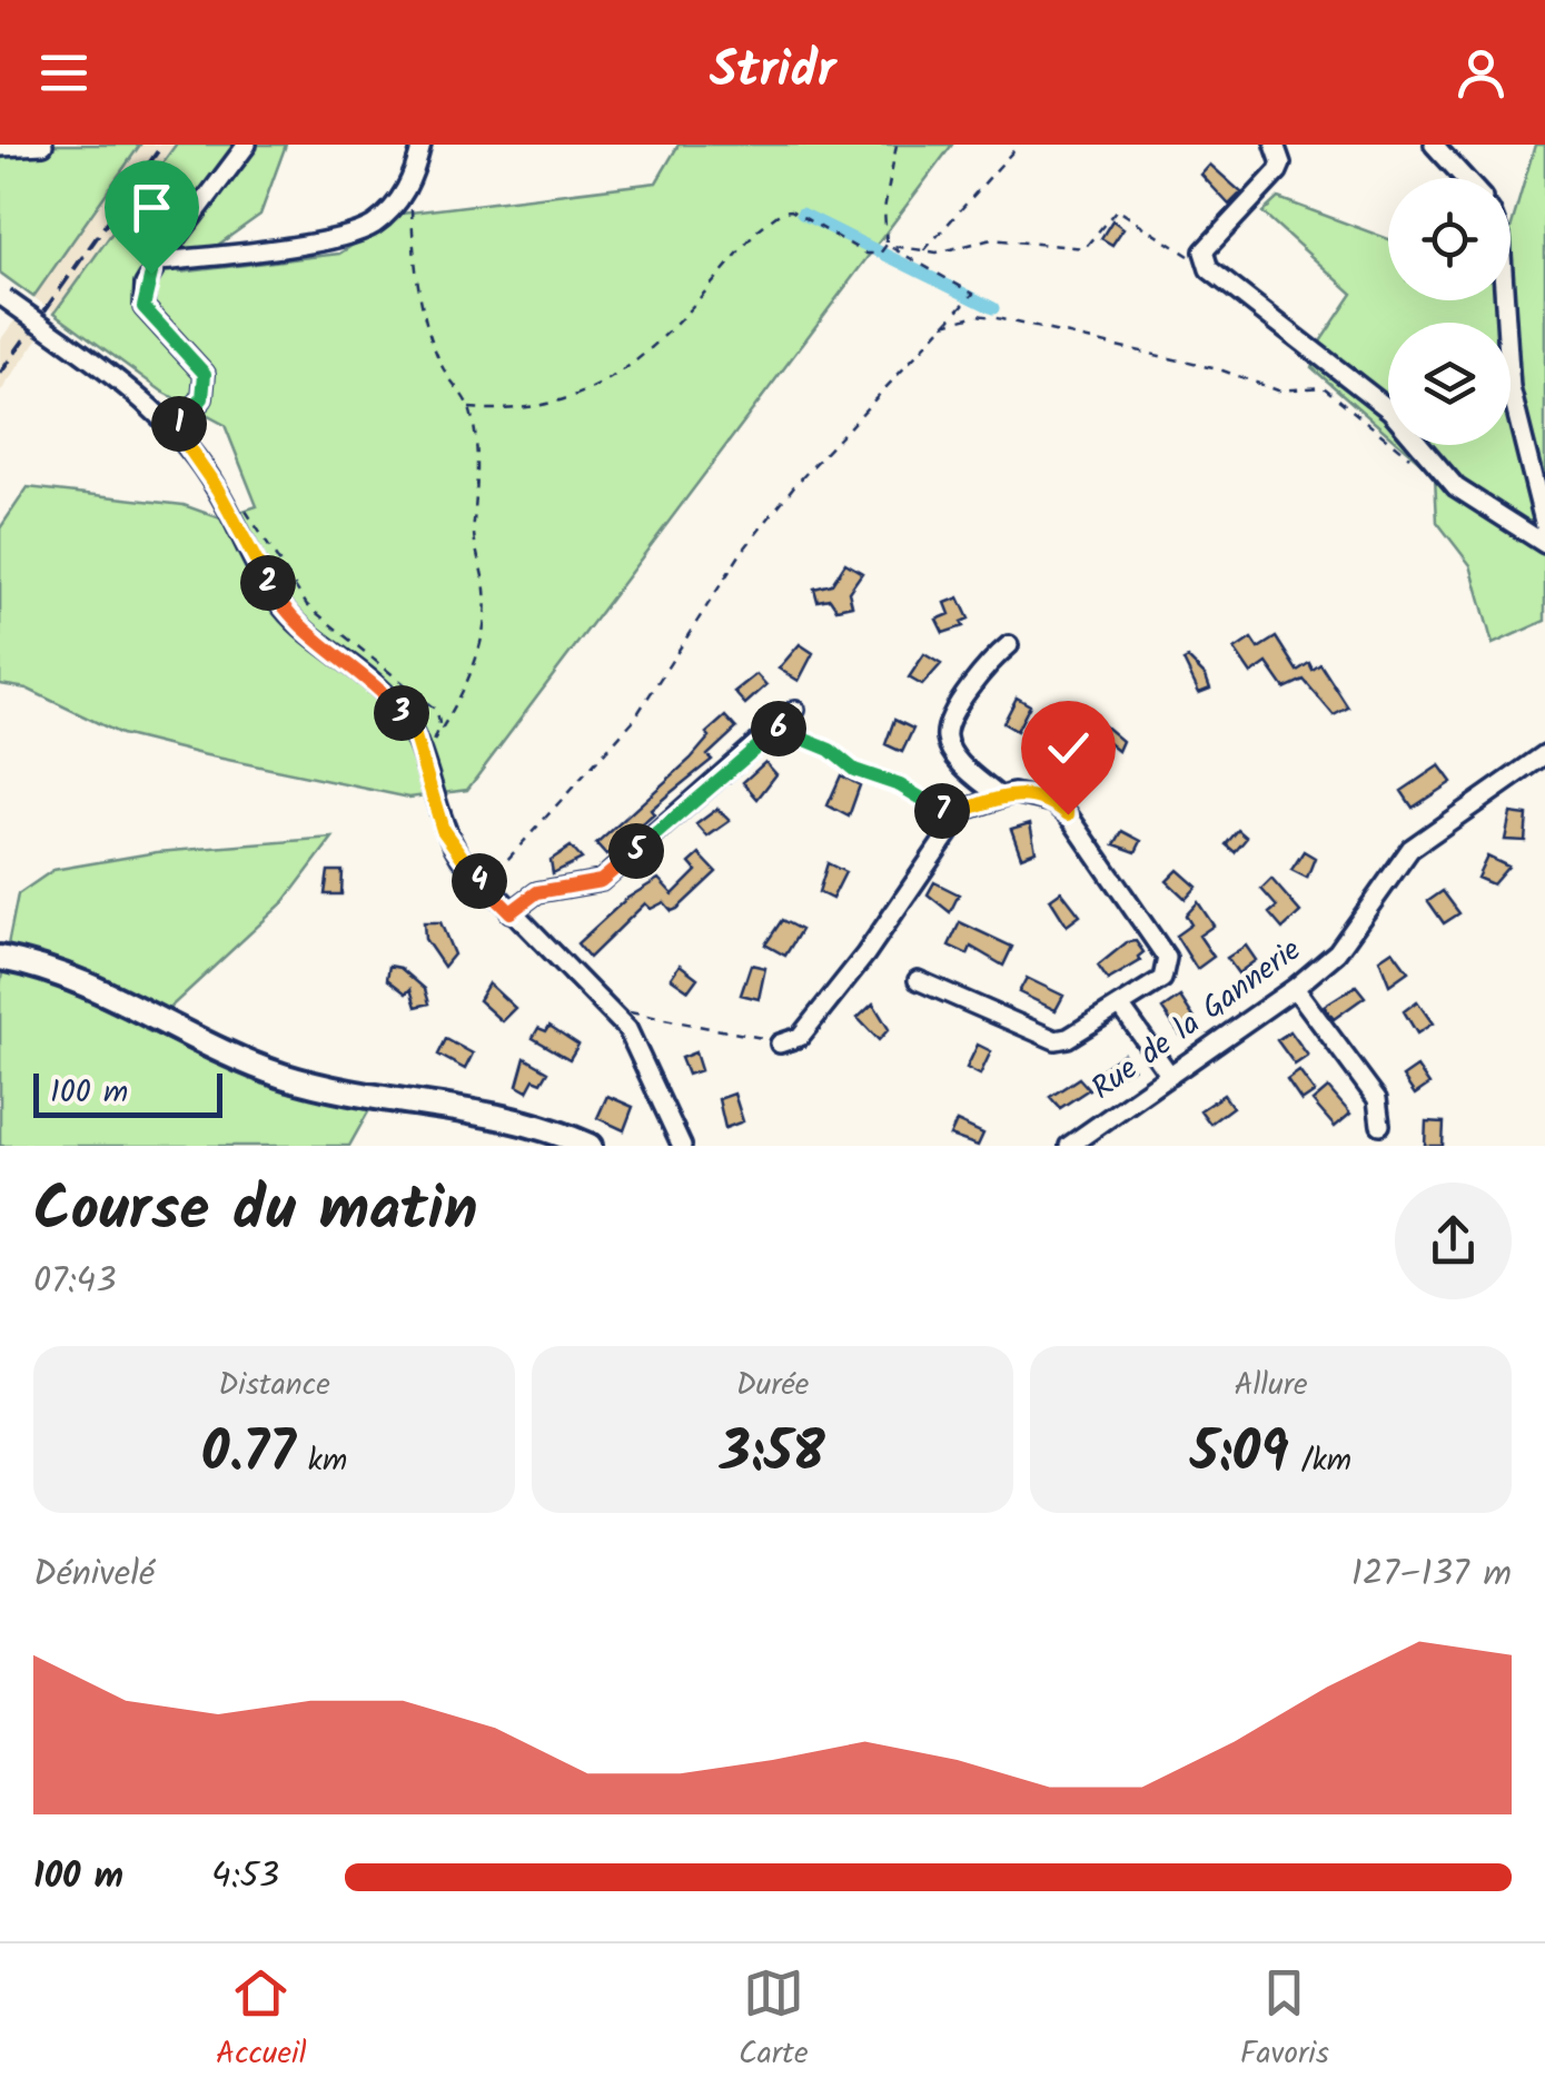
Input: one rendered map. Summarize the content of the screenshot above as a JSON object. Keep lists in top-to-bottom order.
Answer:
{
  "streets": {
    "street": ["Rue de la Gannerie"]
  },
  "scale_bar": "100 m",
  "page": {
    "header": "Stridr",
    "pins": [
      "1",
      "2",
      "3",
      "6",
      "7",
      "5",
      "4"
    ],
    "scale": "100 m",
    "heading": ["Course du matin", "07:43"],
    "stats": [
      ["Distance", "0.77 km"],
      ["Durée", "3:58"],
      ["Allure", "5:09 /km"]
    ],
    "chart": ["Dénivelé", "127–137 m"],
    "list": [
      {
        "name": "100 m",
        "note": "4:53"
      }
    ],
    "tabs": ["Accueil", "Carte", "Favoris"]
  }
}
